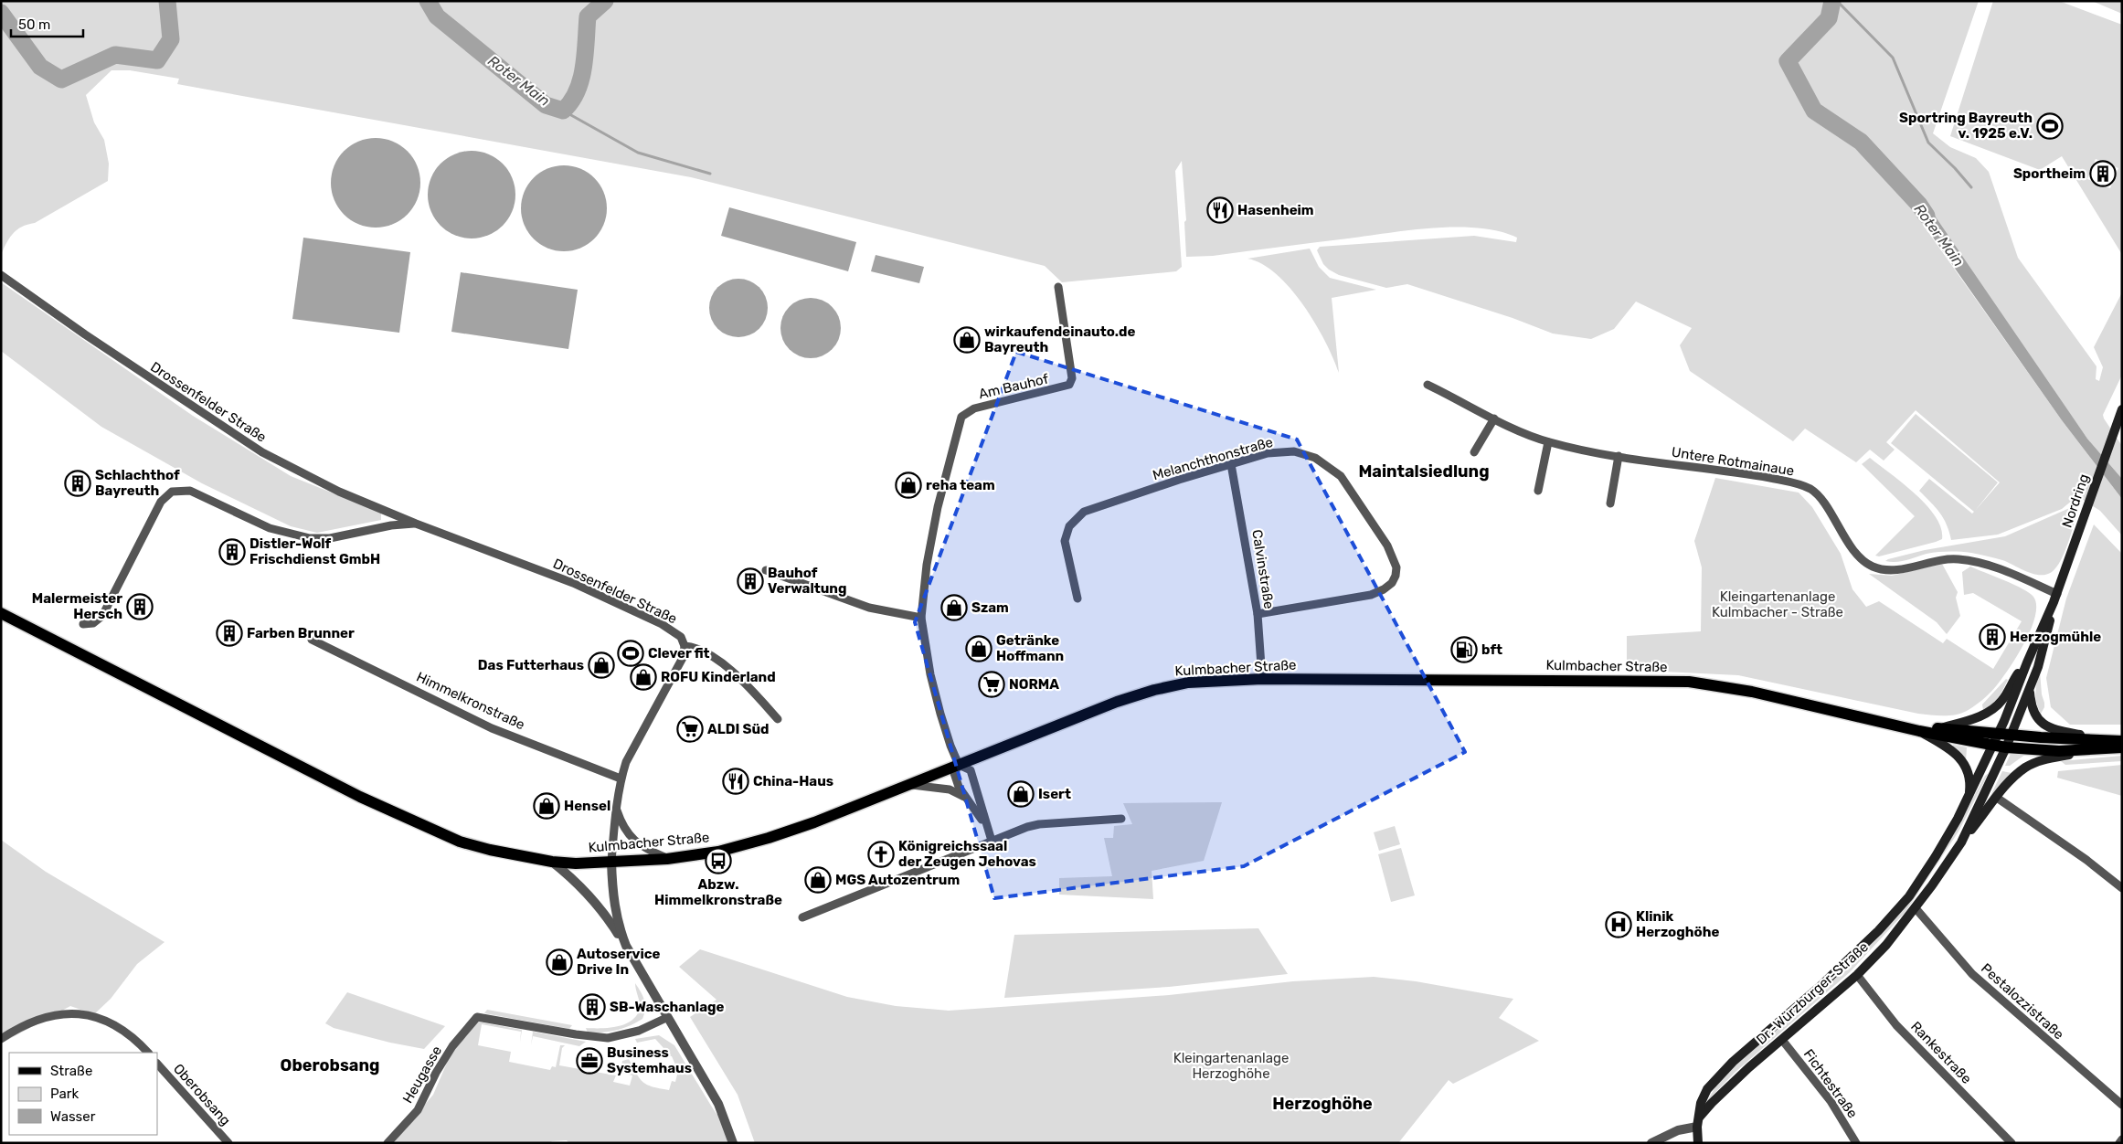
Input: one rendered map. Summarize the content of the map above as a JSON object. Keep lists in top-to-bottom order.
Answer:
{
  "streets": {
    "main road": ["Nordring", "Kulmbacher Straße", "Dr.-Würzburger-Straße"],
    "street": [
      "Am Bauhof",
      "Drossenfelder Straße",
      "Melanchthonstraße",
      "Untere Rotmainaue",
      "Calvinstraße",
      "Himmelkronstraße",
      "Pestalozzistraße",
      "Rankestraße",
      "Heugasse",
      "Fichtestraße",
      "Oberobsang"
    ]
  },
  "crossings": [
    ["Am Bauhof", "Kulmbacher Straße"],
    ["Melanchthonstraße", "Calvinstraße"],
    ["Untere Rotmainaue", "Nordring"],
    ["Nordring", "Kulmbacher Straße"],
    ["Nordring", "Dr.-Würzburger-Straße"],
    ["Calvinstraße", "Kulmbacher Straße"],
    ["Kulmbacher Straße", "Dr.-Würzburger-Straße"],
    ["Dr.-Würzburger-Straße", "Pestalozzistraße"],
    ["Dr.-Würzburger-Straße", "Rankestraße"],
    ["Dr.-Würzburger-Straße", "Fichtestraße"]
  ],
  "districts": ["Maintalsiedlung", "Oberobsang", "Herzoghöhe"],
  "water": ["Roter Main"],
  "parks": ["Kleingartenanlage Kulmbacher - Straße", "Kleingartenanlage Herzoghöhe"],
  "places": {
    "sports": ["Sportring Bayreuth v. 1925 e.V.", "Clever fit"],
    "building": [
      "Sportheim",
      "Schlachthof Bayreuth",
      "Distler-Wolf Frischdienst GmbH",
      "Bauhof Verwaltung",
      "Malermeister Hersch",
      "Farben Brunner",
      "Herzogmühle",
      "SB-Waschanlage"
    ],
    "restaurant": ["Hasenheim", "China-Haus"],
    "shop": [
      "wirkaufendeinauto.de Bayreuth",
      "reha team",
      "Szam",
      "Getränke Hoffmann",
      "Das Futterhaus",
      "ROFU Kinderland",
      "Isert",
      "Hensel",
      "MGS Autozentrum",
      "Autoservice Drive In"
    ],
    "fuel station": ["bft"],
    "supermarket": ["NORMA", "ALDI Süd"],
    "church": ["Königreichssaal der Zeugen Jehovas"],
    "bus stop": ["Abzw. Himmelkronstraße"],
    "hospital": ["Klinik Herzoghöhe"],
    "office": ["Business Systemhaus"]
  },
  "legend": ["Straße", "Park", "Wasser"],
  "scale_bar": "50 m"
}
